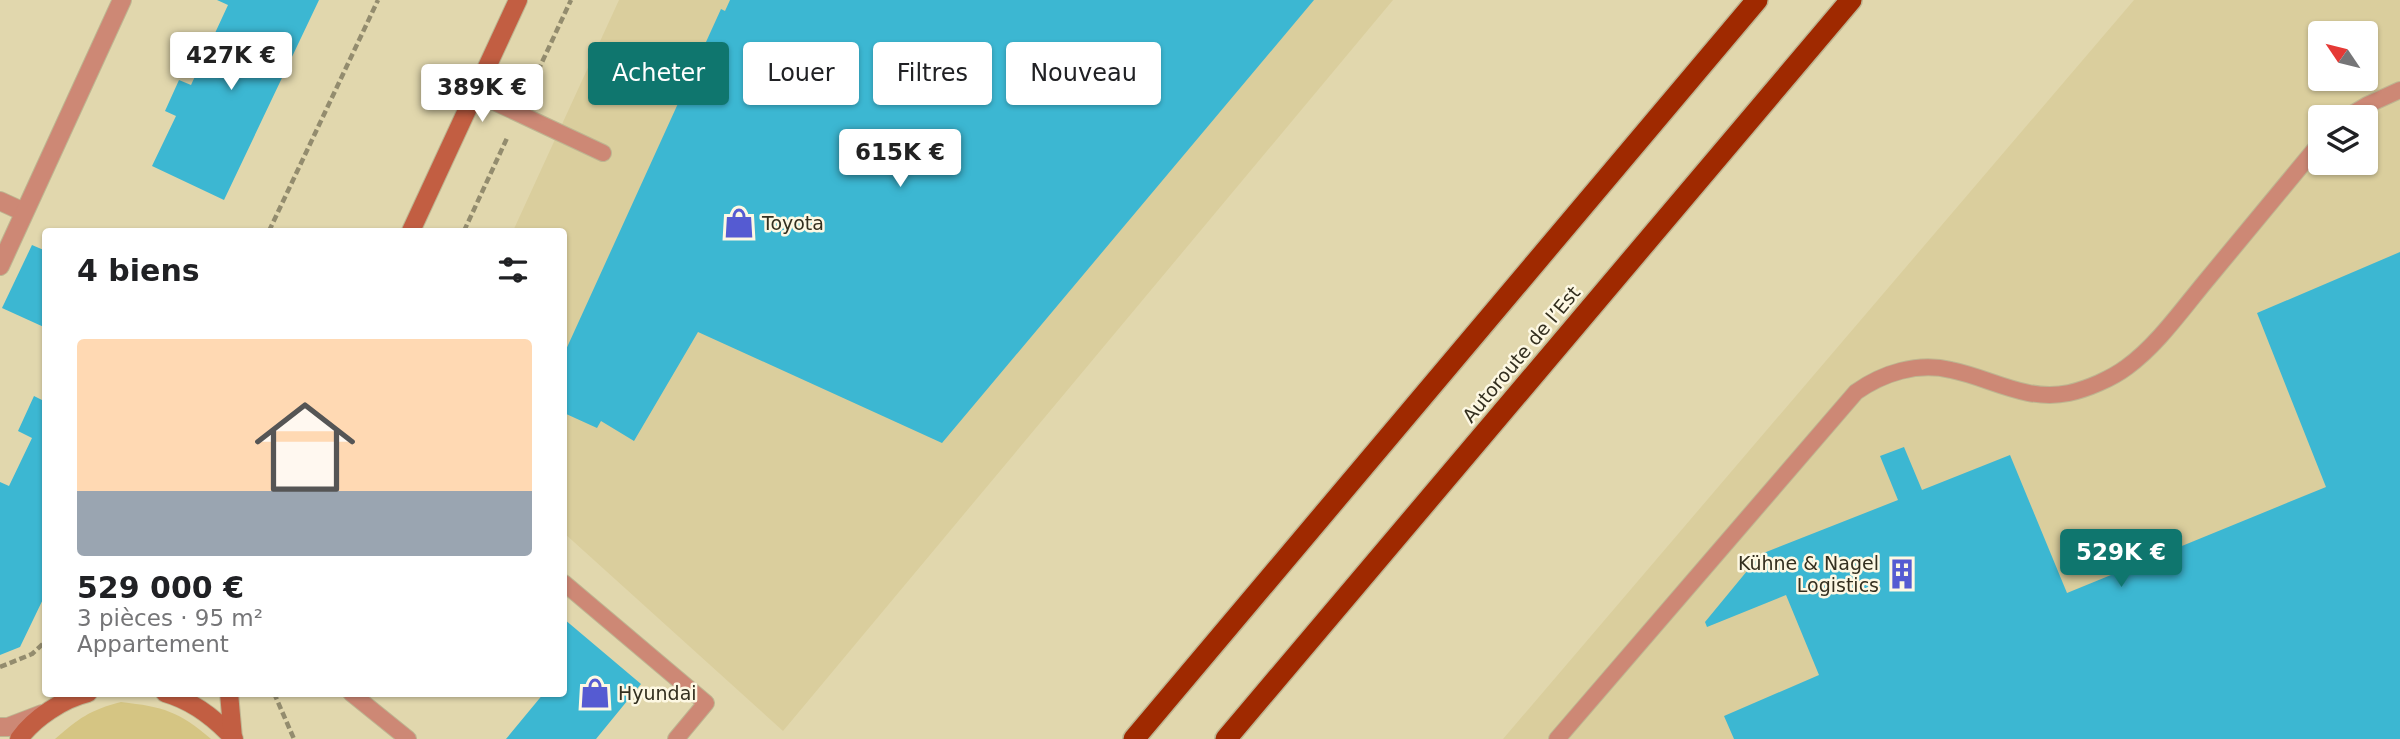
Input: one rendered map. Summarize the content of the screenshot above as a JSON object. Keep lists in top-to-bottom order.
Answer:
{
  "streets": {
    "highway": ["Autoroute de l’Est"]
  },
  "places": {
    "shop": ["Toyota", "Hyundai"],
    "building": ["Kühne & Nagel Logistics"]
  },
  "north": "top left",
  "page": {
    "price": [
      "427K €",
      "389K €",
      "615K €",
      "529K €"
    ],
    "chip": [
      "Acheter",
      "Louer",
      "Filtres",
      "Nouveau"
    ],
    "heading": "4 biens",
    "list": [
      {
        "name": "529 000 €",
        "note": "3 pièces · 95 m² · Appartement"
      }
    ]
  }
}
